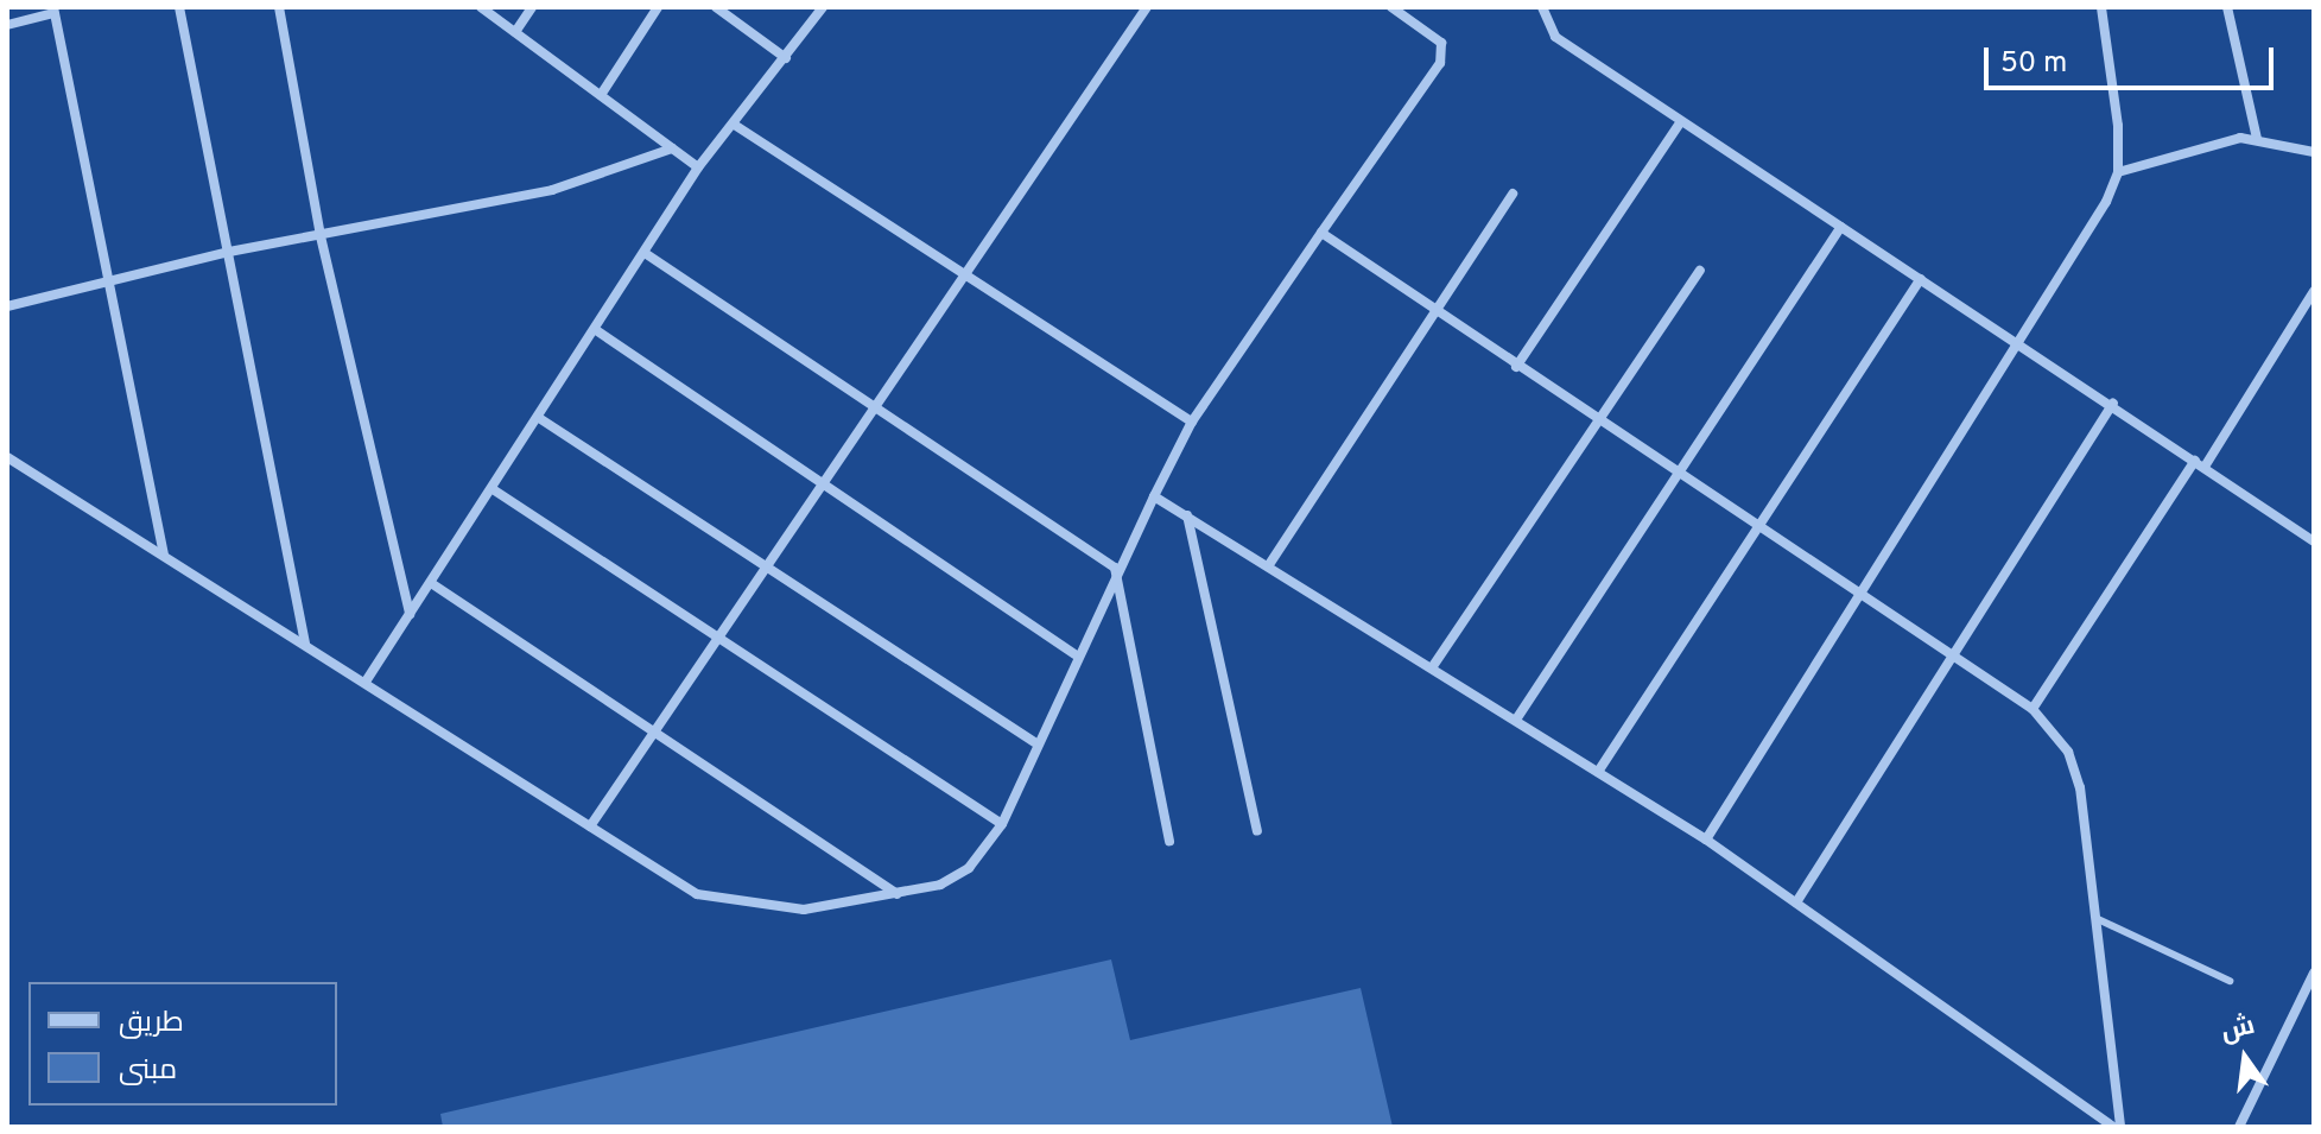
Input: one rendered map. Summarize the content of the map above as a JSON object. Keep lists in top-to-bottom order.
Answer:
{
  "legend": ["طريق", "مبنى"],
  "scale_bar": "50 m",
  "north": "top"
}
